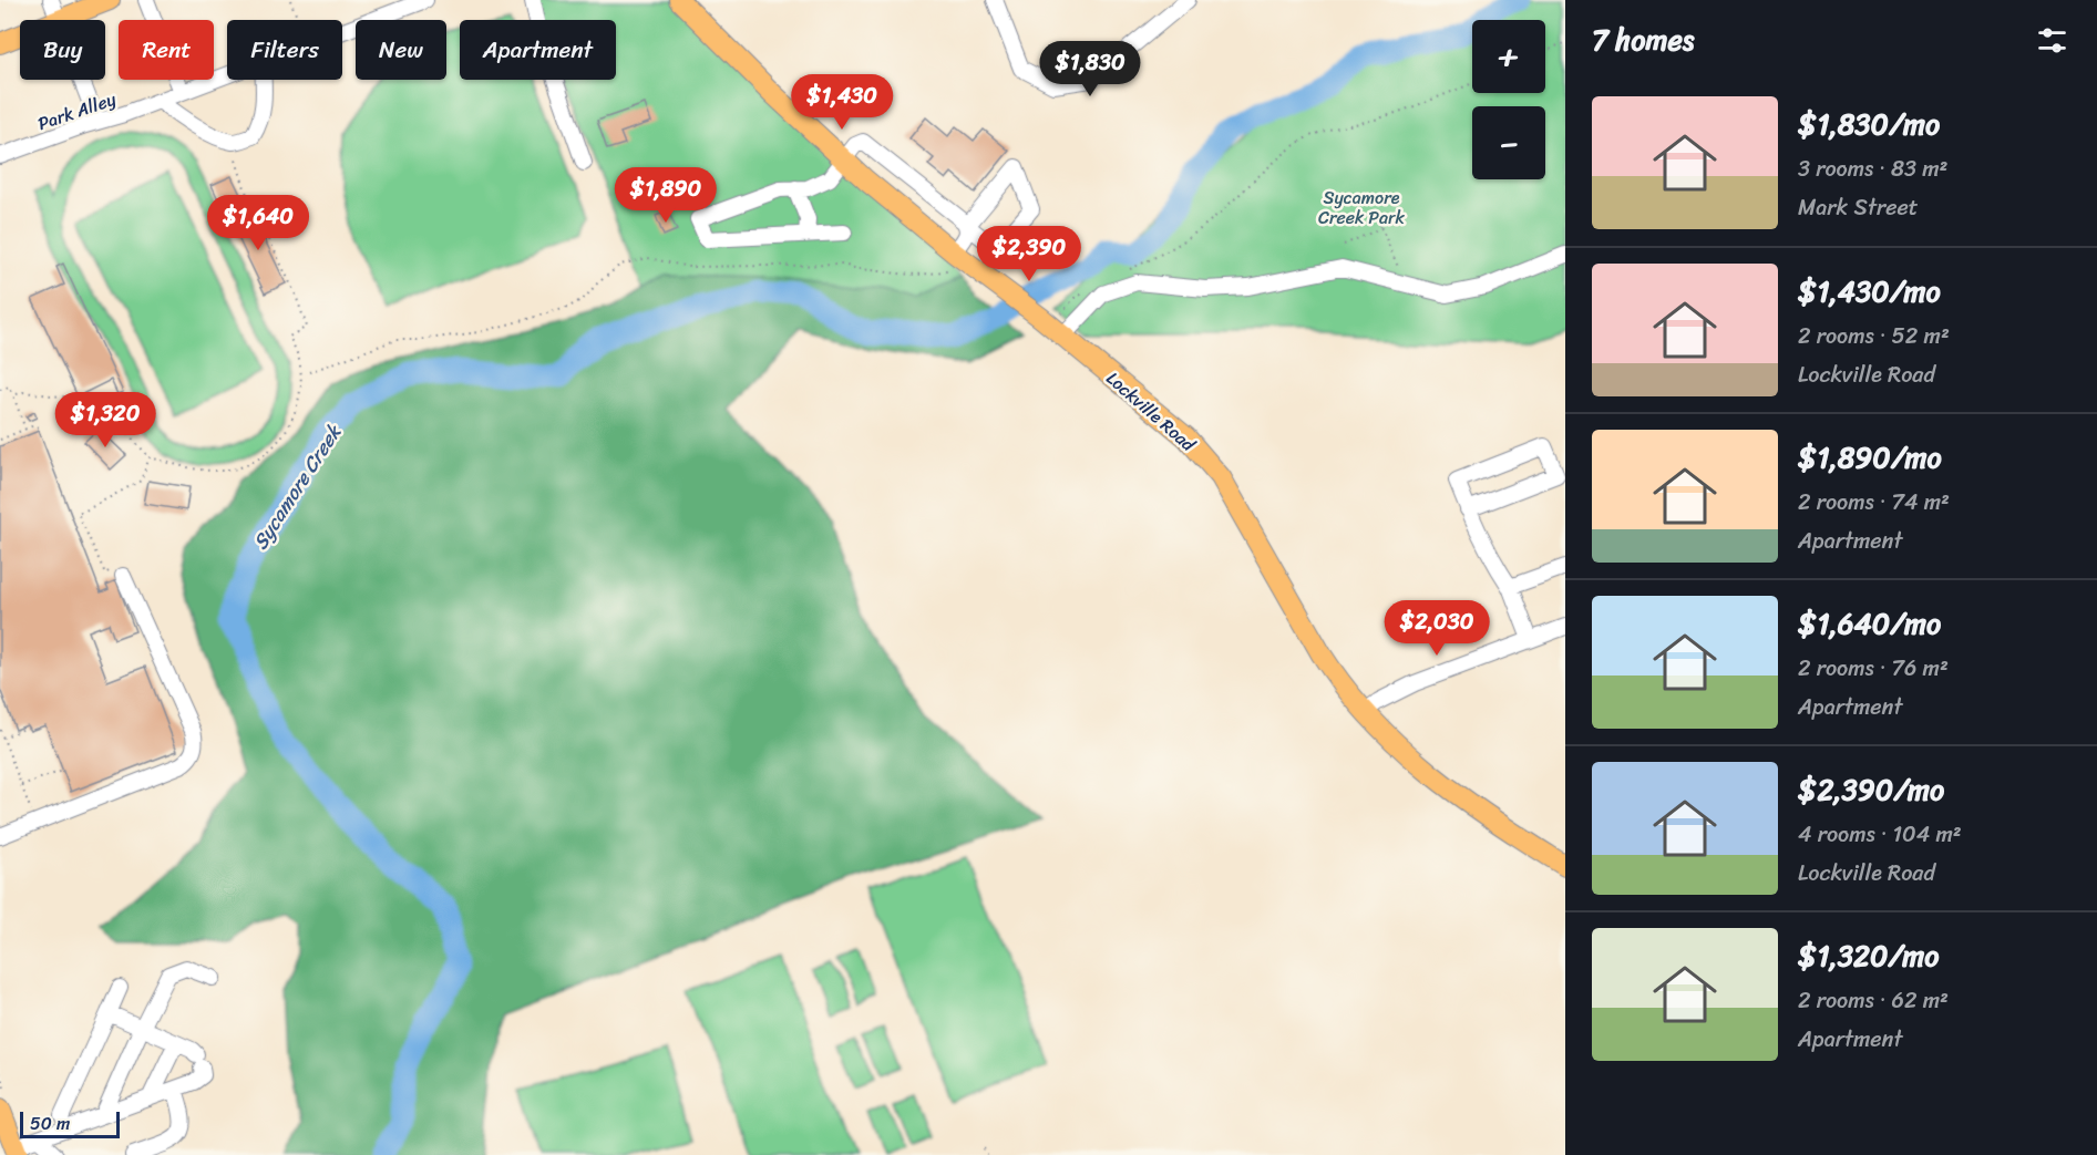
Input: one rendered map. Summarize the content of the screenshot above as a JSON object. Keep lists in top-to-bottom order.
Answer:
{
  "streets": {
    "main road": ["Lockville Road"],
    "street": ["Park Alley"]
  },
  "water": ["Sycamore Creek"],
  "parks": ["Sycamore Creek Park"],
  "scale_bar": "50 m",
  "page": {
    "heading": "7 homes",
    "map_buttons": ["+", "−"],
    "chip": [
      "Buy",
      "Rent",
      "Filters",
      "New",
      "Apartment"
    ],
    "price": [
      "$1,830",
      "$1,430",
      "$1,890",
      "$1,640",
      "$2,390",
      "$1,320",
      "$2,030"
    ],
    "list": [
      {
        "name": "$1,830/mo",
        "note": "3 rooms · 83 m² · Mark Street"
      },
      {
        "name": "$1,430/mo",
        "note": "2 rooms · 52 m² · Lockville Road"
      },
      {
        "name": "$1,890/mo",
        "note": "2 rooms · 74 m² · Apartment"
      },
      {
        "name": "$1,640/mo",
        "note": "2 rooms · 76 m² · Apartment"
      },
      {
        "name": "$2,390/mo",
        "note": "4 rooms · 104 m² · Lockville Road"
      },
      {
        "name": "$1,320/mo",
        "note": "2 rooms · 62 m² · Apartment"
      }
    ],
    "scale": "50 m"
  }
}
